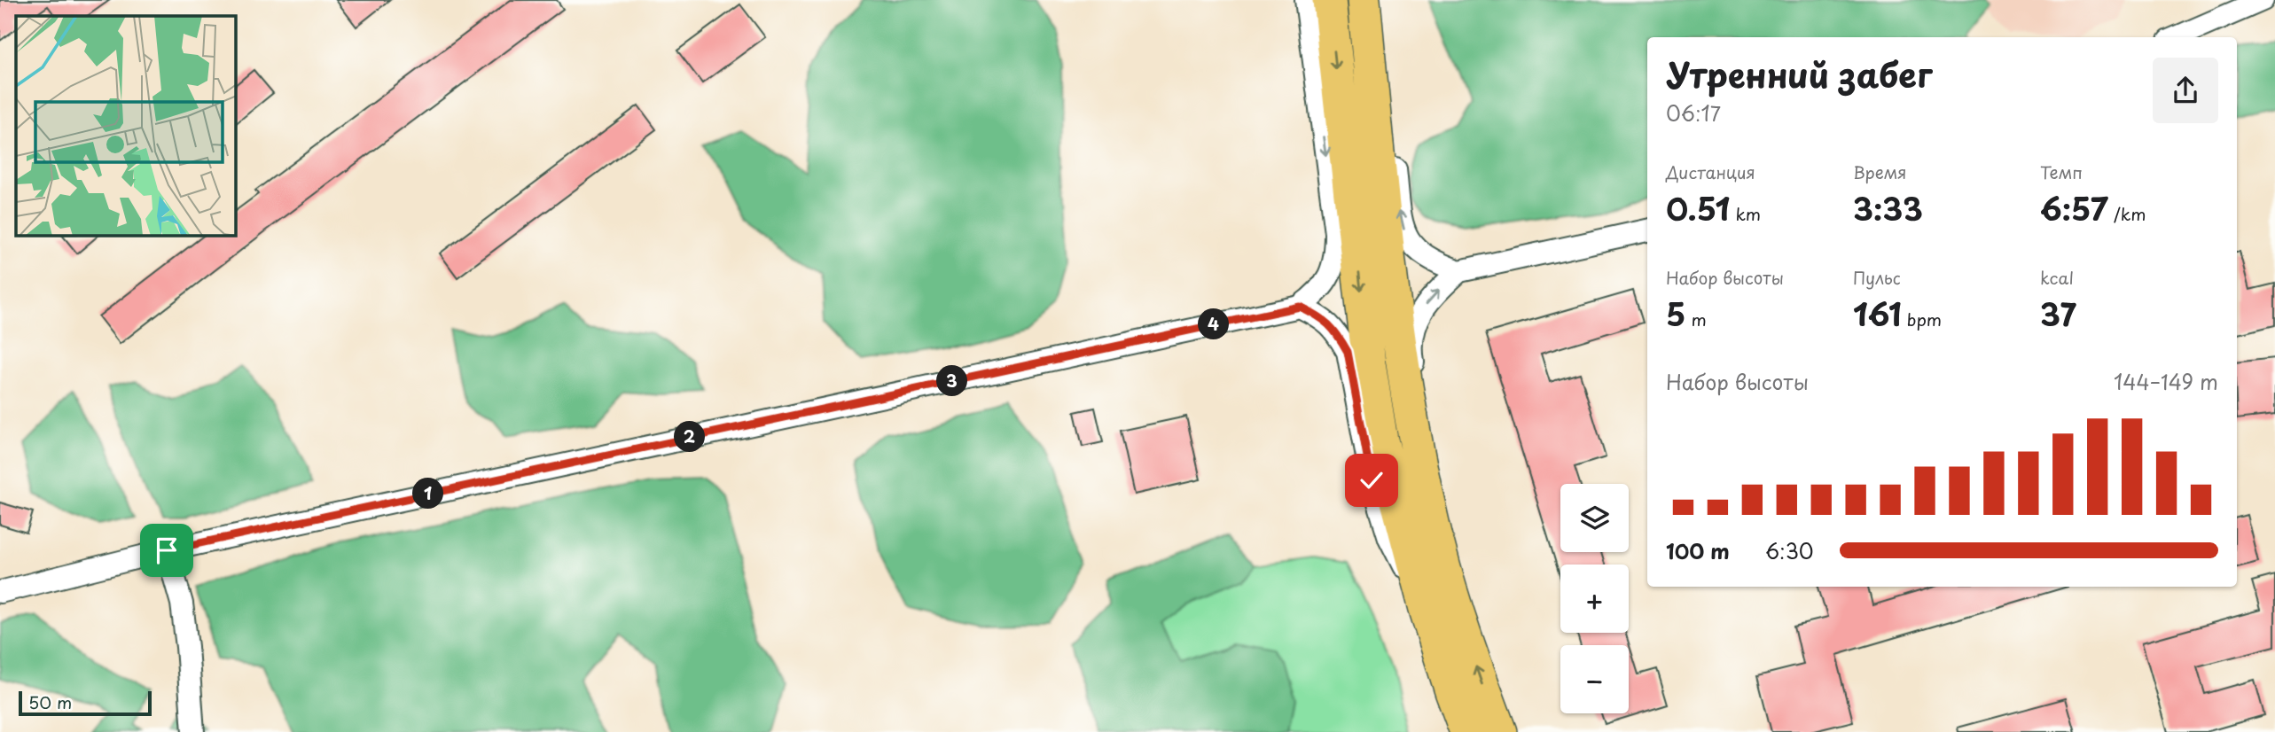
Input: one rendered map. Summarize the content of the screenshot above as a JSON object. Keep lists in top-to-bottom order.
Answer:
{
  "scale_bar": "50 m",
  "page": {
    "heading": ["Утренний забег", "06:17"],
    "stats": [
      ["Дистанция", "0.51 km"],
      ["Время", "3:33"],
      ["Темп", "6:57 /km"],
      ["Набор высоты", "5 m"],
      ["Пульс", "161 bpm"],
      ["kcal", "37"]
    ],
    "pins": [
      "4",
      "3",
      "2",
      "1"
    ],
    "chart": ["Набор высоты", "144–149 m"],
    "map_buttons": ["+", "−"],
    "list": [
      {
        "name": "100 m",
        "note": "6:30"
      }
    ],
    "scale": "50 m"
  }
}
